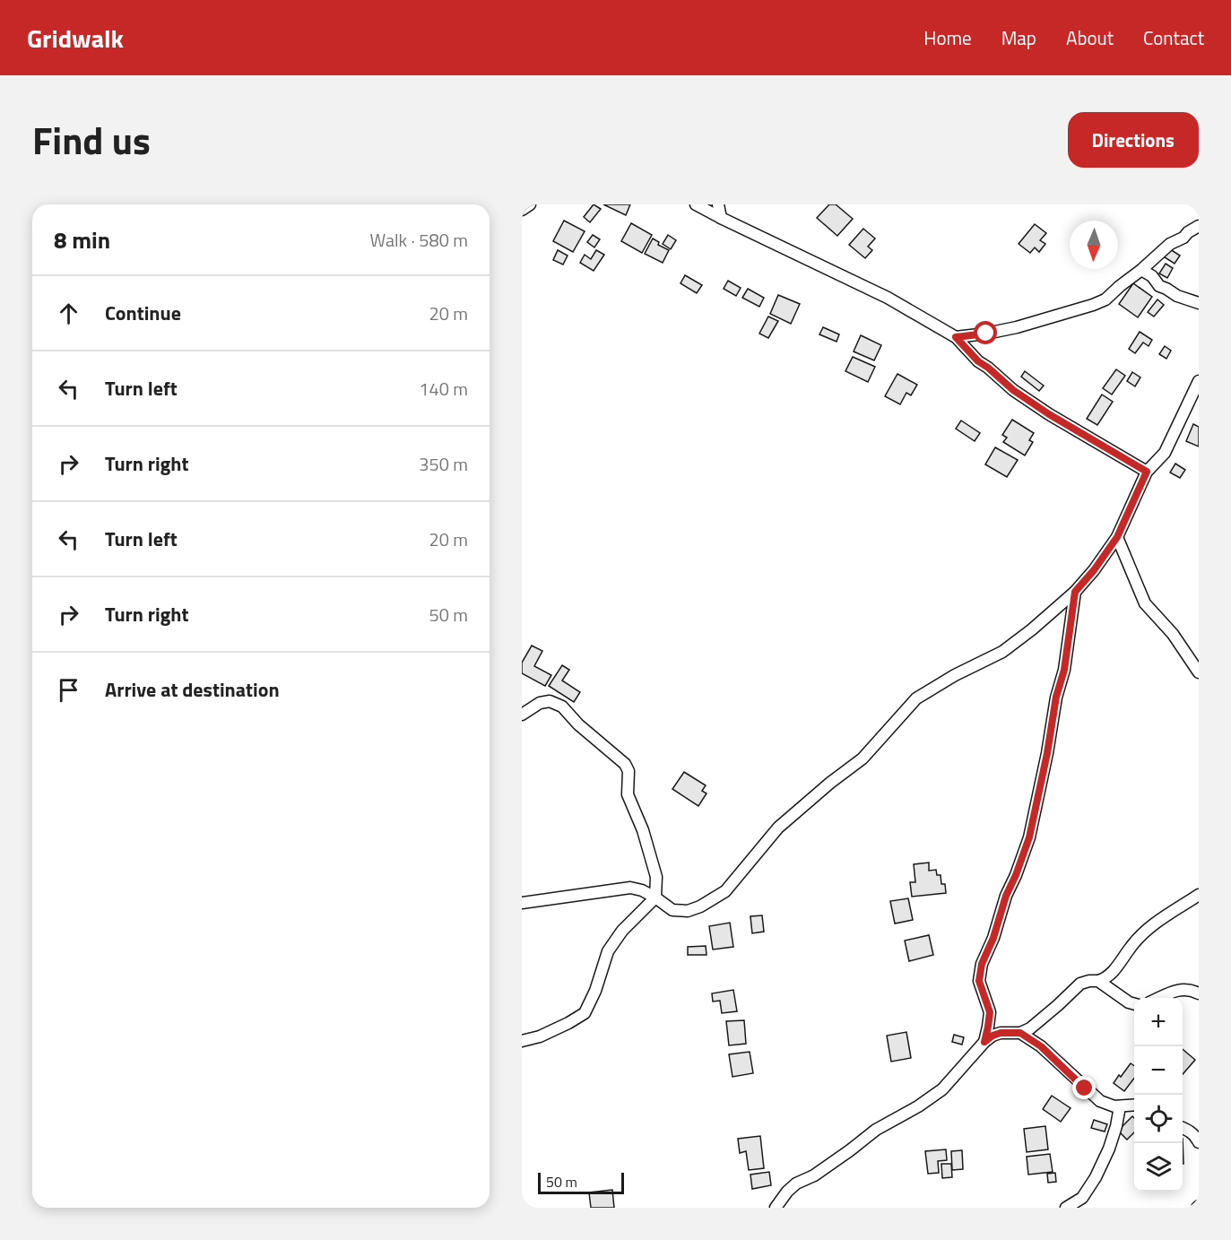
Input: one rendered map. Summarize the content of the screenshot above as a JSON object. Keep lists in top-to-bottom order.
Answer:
{
  "scale_bar": "50 m",
  "north": "bottom",
  "page": {
    "header": "Gridwalk",
    "nav": [
      "Home",
      "Map",
      "About",
      "Contact"
    ],
    "title": "Find us",
    "buttons": "Directions",
    "heading": ["8 min", "Walk · 580 m"],
    "list": [
      ["Continue", "20 m"],
      ["Turn left", "140 m"],
      ["Turn right", "350 m"],
      ["Turn left", "20 m"],
      ["Turn right", "50 m"],
      "Arrive at destination"
    ],
    "map_buttons": ["+", "−"],
    "scale": "50 m"
  }
}
